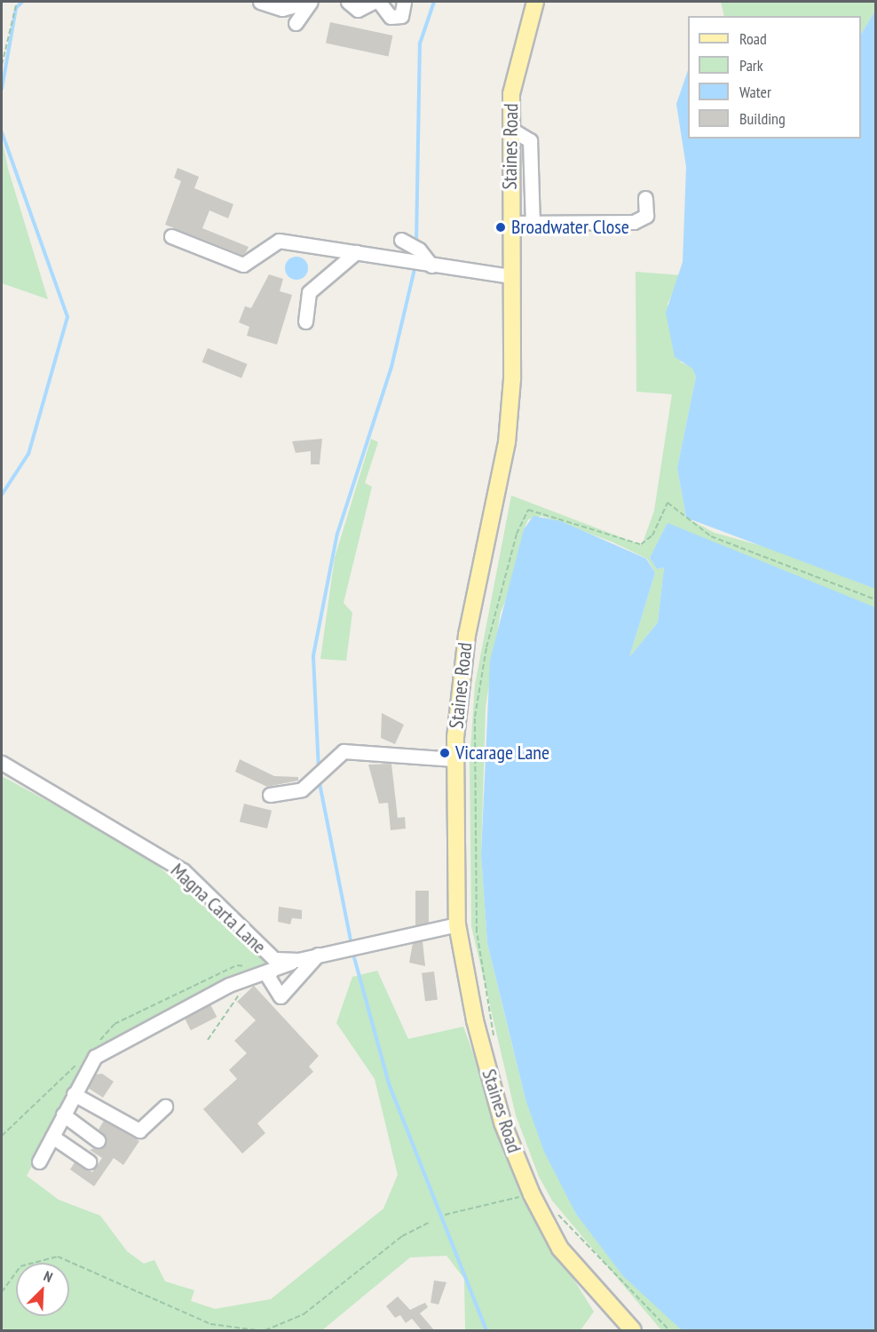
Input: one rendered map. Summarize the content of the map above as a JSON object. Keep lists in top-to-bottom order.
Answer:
{
  "streets": {
    "main road": ["Staines Road"],
    "street": ["Magna Carta Lane"]
  },
  "crossings": [
    ["Staines Road", "Magna Carta Lane"]
  ],
  "places": ["Broadwater Close", "Vicarage Lane"],
  "legend": [
    "Road",
    "Park",
    "Water",
    "Building"
  ],
  "north": "top right"
}
